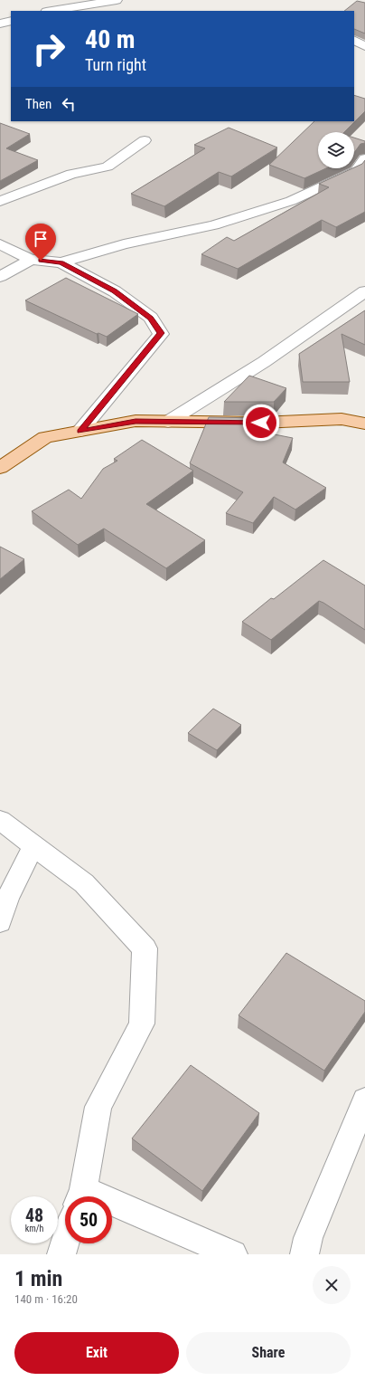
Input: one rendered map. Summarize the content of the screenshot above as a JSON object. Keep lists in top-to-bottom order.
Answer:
{
  "page": {
    "turn": ["40 m", "Turn right"],
    "then": "Then",
    "speed": "48 km/h",
    "limit": "50",
    "heading": ["1 min", "140 m · 16:20"],
    "buttons": ["Exit", "Share"]
  }
}
